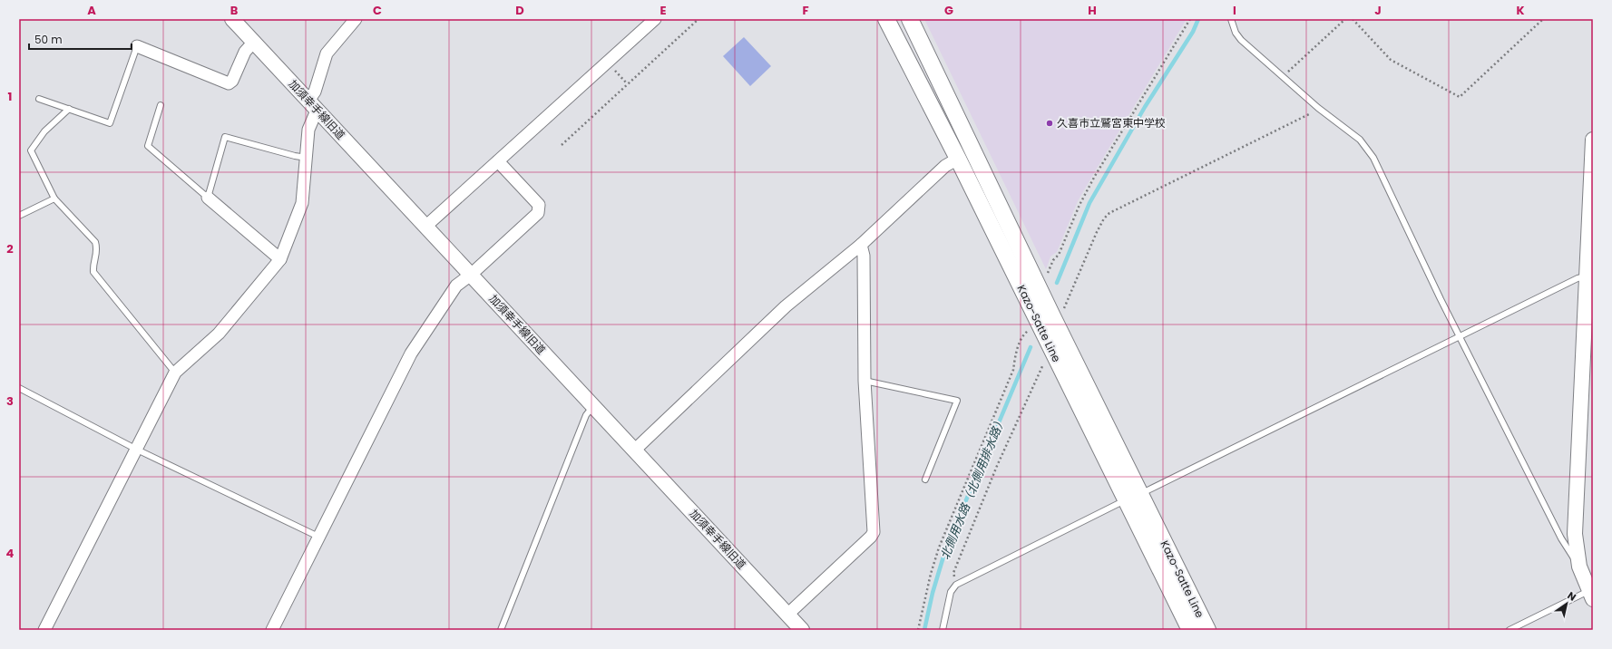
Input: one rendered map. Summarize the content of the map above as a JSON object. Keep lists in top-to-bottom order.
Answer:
{
  "streets": {
    "main road": ["Kazo-Satte Line"],
    "street": ["加須幸手線旧道"]
  },
  "water": ["北側用水路（北側用排水路）"],
  "places": ["久喜市立鷲宮東中学校"],
  "scale_bar": "50 m",
  "north": "top right",
  "grid": {
    "columns": [
      "A",
      "B",
      "C",
      "D",
      "E",
      "F",
      "G",
      "H",
      "I",
      "J",
      "K"
    ],
    "rows": [
      "1",
      "2",
      "3",
      "4"
    ]
  }
}
